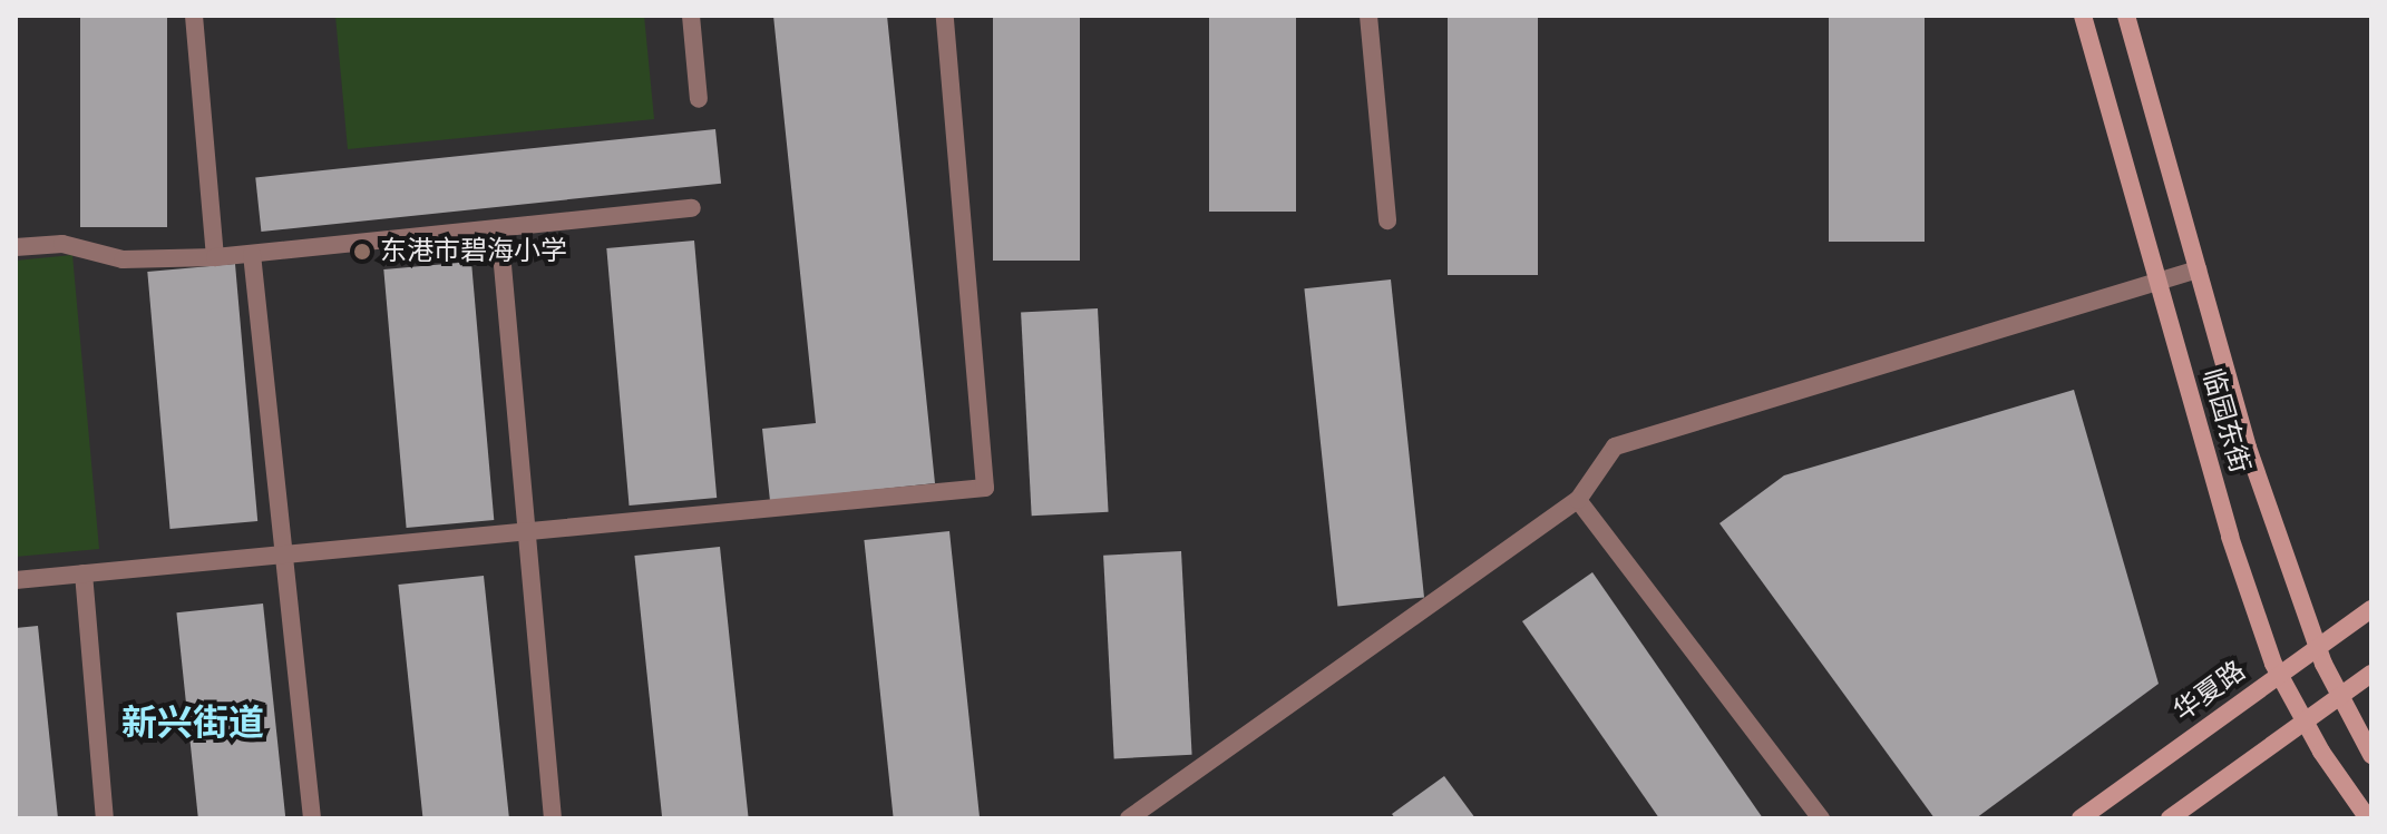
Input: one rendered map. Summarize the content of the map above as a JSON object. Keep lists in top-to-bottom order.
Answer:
{
  "streets": {
    "street": ["临园东街", "华夏路"]
  },
  "crossings": [
    ["临园东街", "华夏路"]
  ],
  "districts": ["新兴街道"],
  "places": ["东港市碧海小学"]
}
